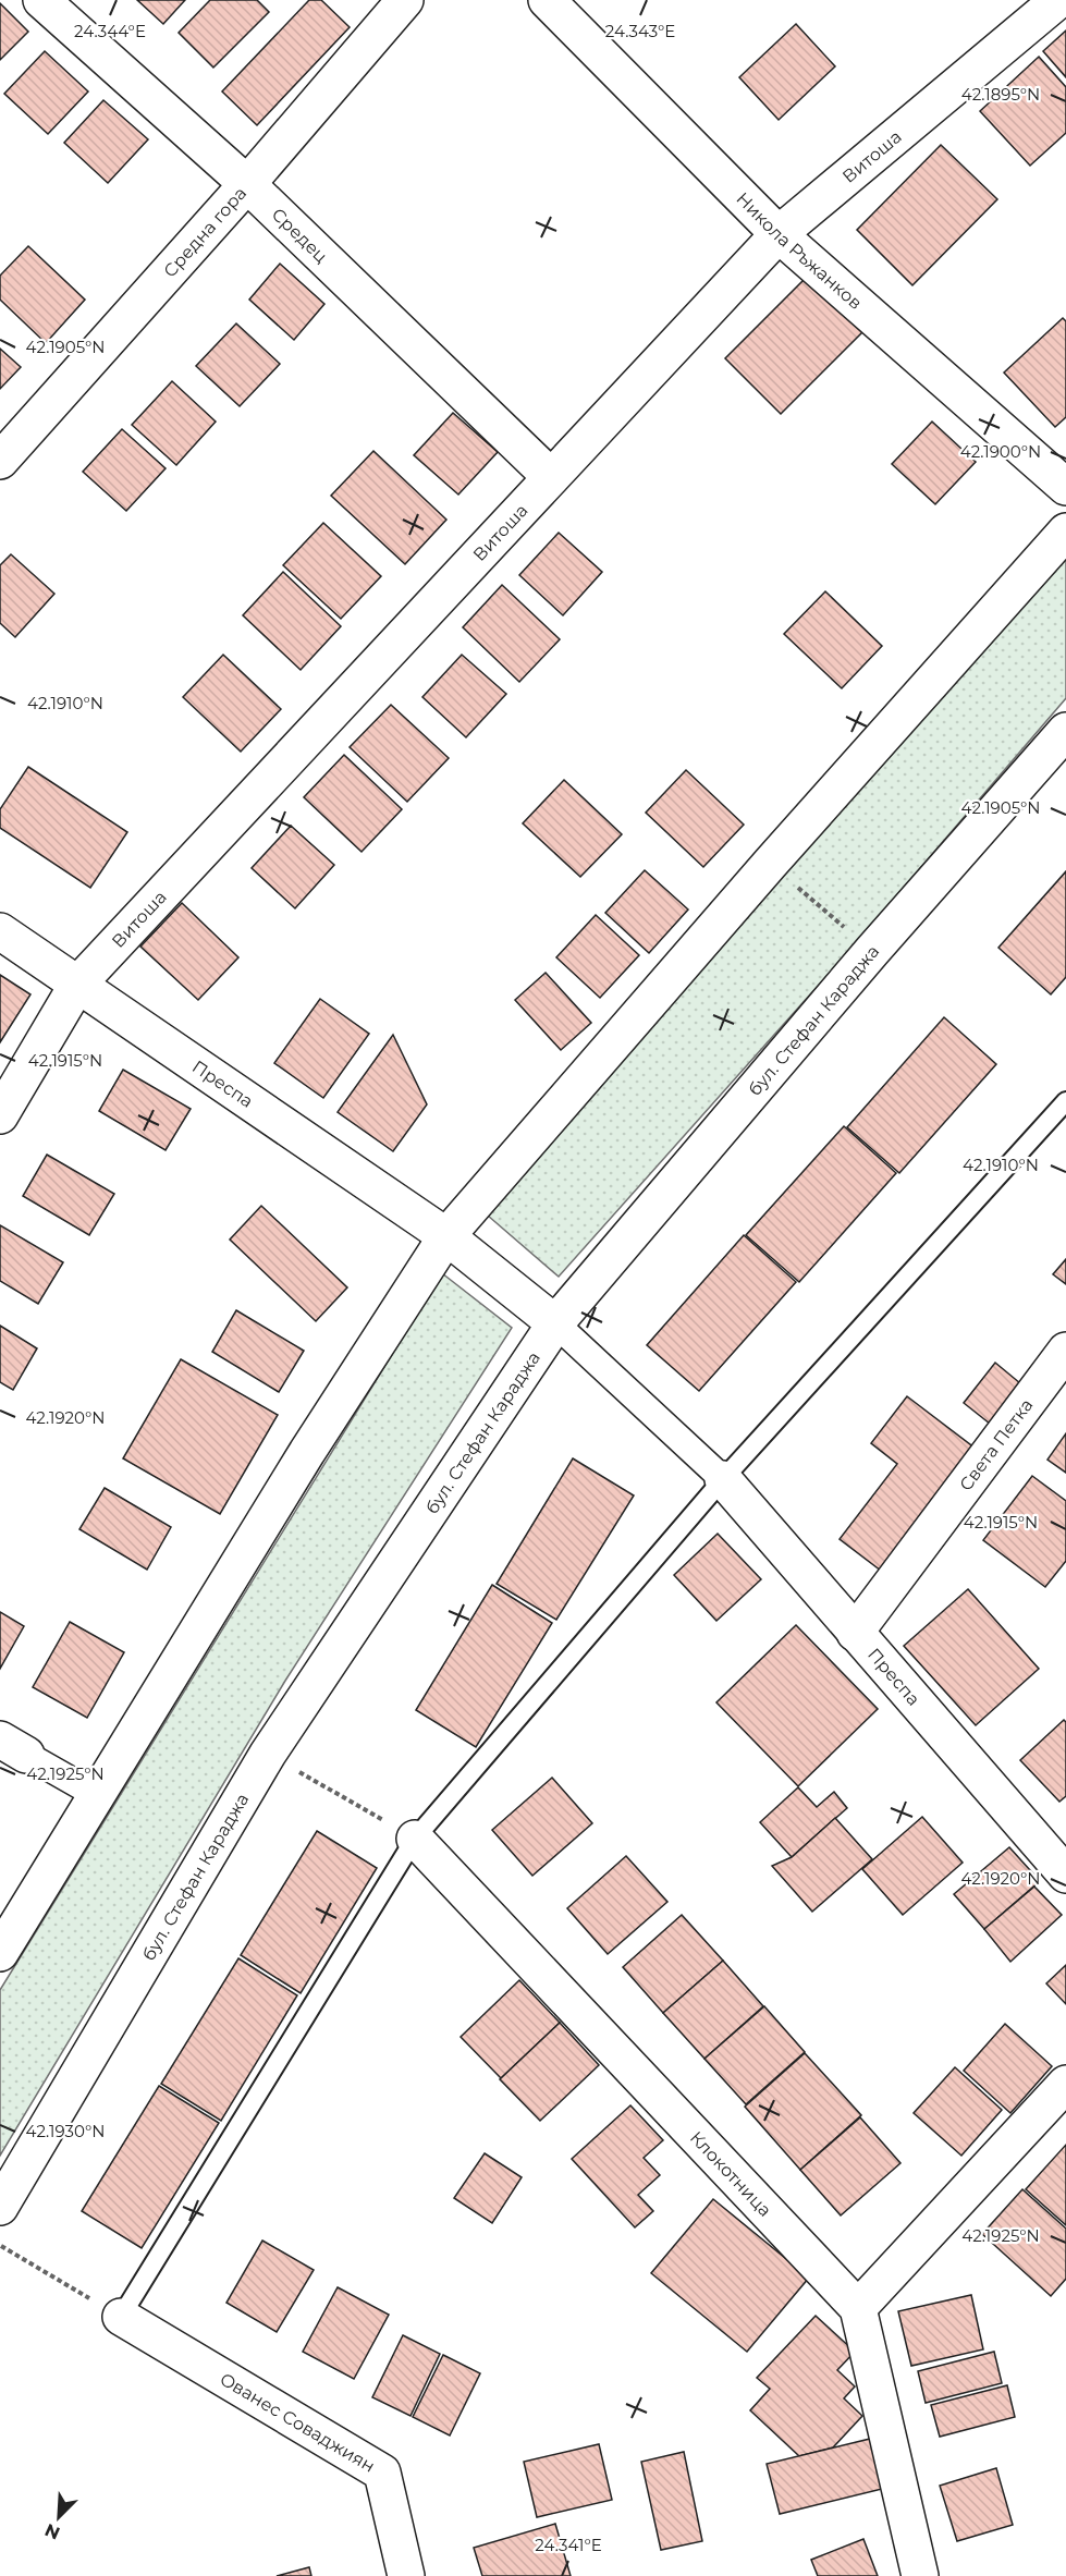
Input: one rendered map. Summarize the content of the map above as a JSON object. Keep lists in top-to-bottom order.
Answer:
{
  "streets": {
    "street": [
      "Витоша",
      "Средна гора",
      "Средец",
      "Никола Ръжанков",
      "бул. Стефан Караджа",
      "Преспа",
      "Света Петка",
      "Клокотница",
      "Ованес Соваджиян"
    ]
  },
  "crossings": [
    ["Витоша", "Средец"],
    ["Витоша", "Никола Ръжанков"],
    ["Витоша", "Преспа"],
    ["Средна гора", "Средец"],
    ["бул. Стефан Караджа", "Преспа"],
    ["Преспа", "Света Петка"]
  ],
  "north": "bottom left",
  "coordinates": [
    "24.344°E",
    "24.343°E",
    "42.1895°N",
    "42.1905°N",
    "42.1900°N",
    "42.1910°N",
    "42.1915°N",
    "42.1920°N",
    "42.1925°N",
    "42.1930°N",
    "24.341°E"
  ]
}
